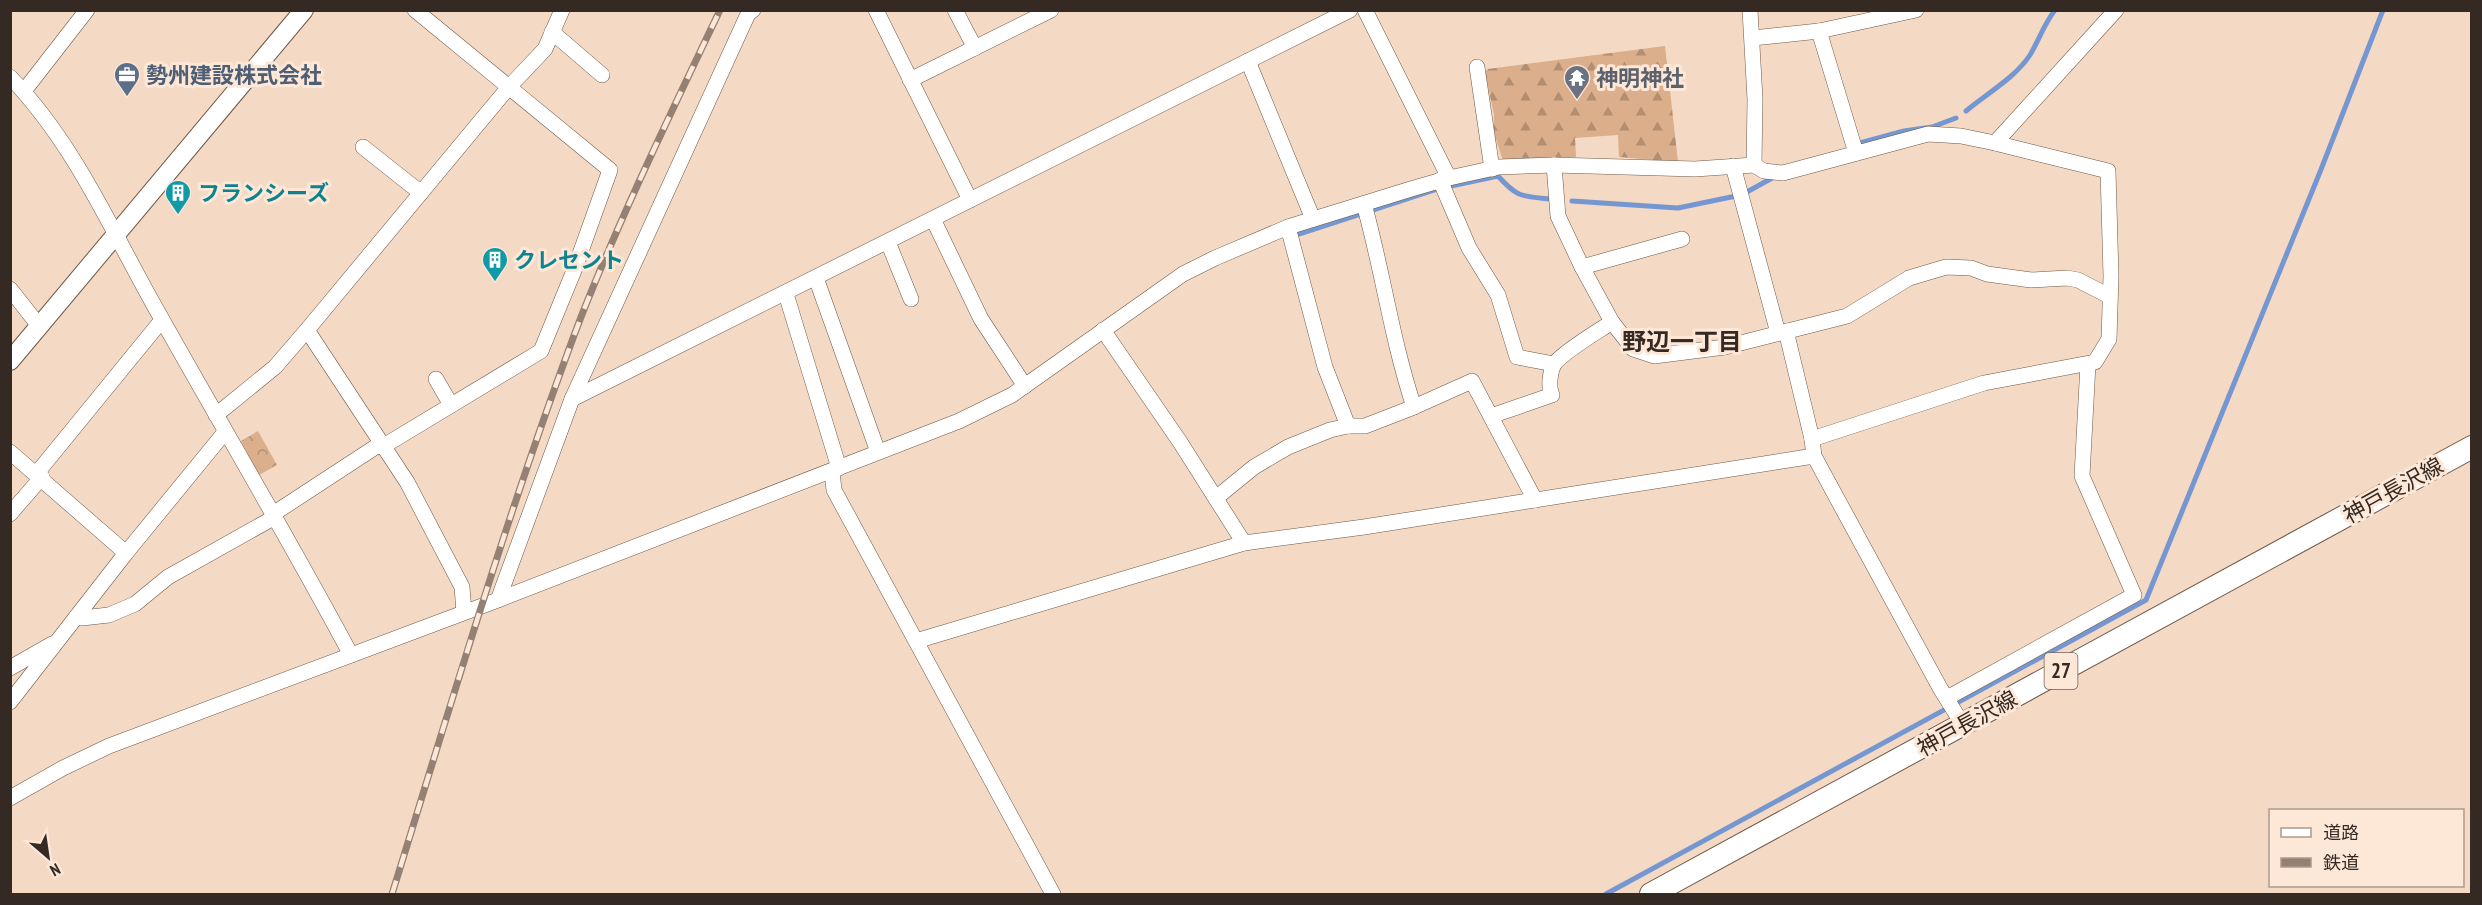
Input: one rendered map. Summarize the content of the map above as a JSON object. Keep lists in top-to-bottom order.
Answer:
{
  "streets": {
    "main road": ["神戸長沢線", "27"]
  },
  "districts": ["野辺一丁目"],
  "places": {
    "office": ["勢州建設株式会社"],
    "temple": ["神明神社"],
    "building": ["フランシーズ", "クレセント"]
  },
  "legend": ["道路", "鉄道"],
  "north": "bottom right"
}
